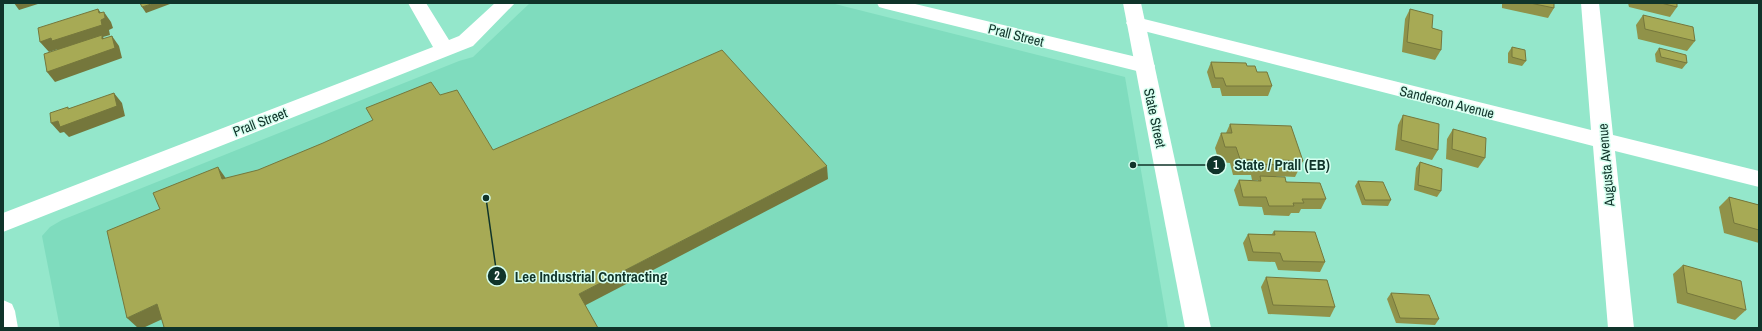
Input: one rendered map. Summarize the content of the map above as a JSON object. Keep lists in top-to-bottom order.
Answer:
{
  "streets": {
    "main road": [
      "Prall Street",
      "Sanderson Avenue",
      "State Street",
      "Augusta Avenue"
    ]
  },
  "crossings": [
    ["Prall Street", "State Street"],
    ["Sanderson Avenue", "State Street"],
    ["Sanderson Avenue", "Augusta Avenue"]
  ],
  "places": ["State / Prall (EB)", "Lee Industrial Contracting"]
}
